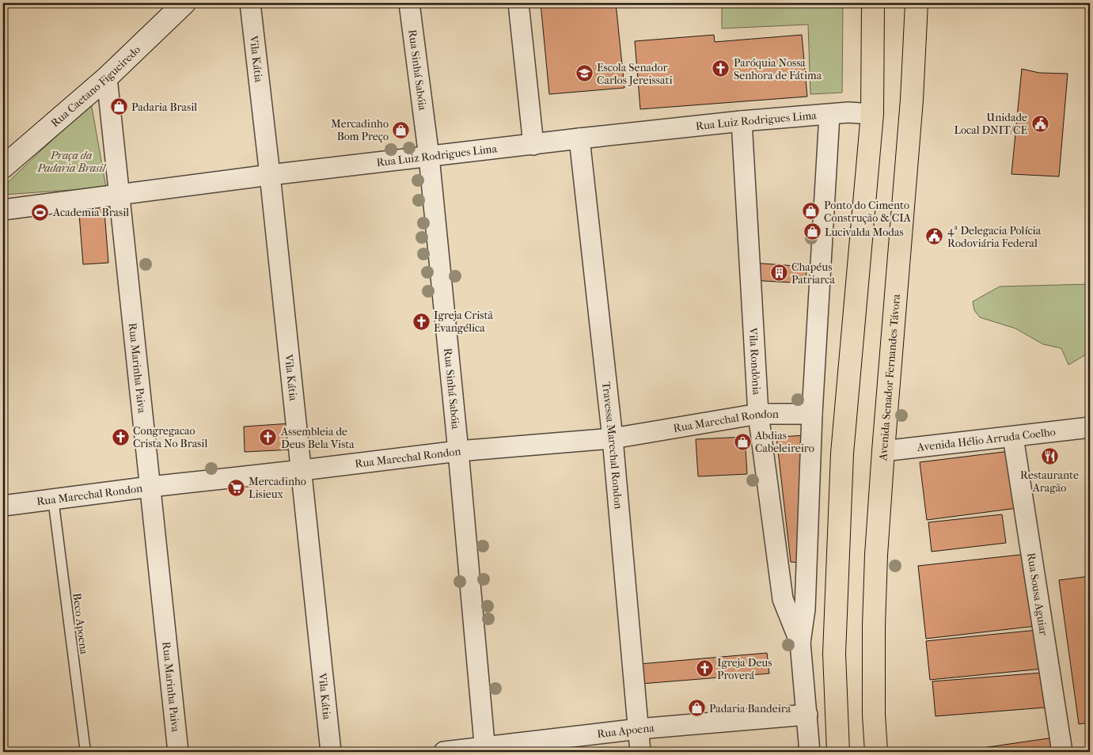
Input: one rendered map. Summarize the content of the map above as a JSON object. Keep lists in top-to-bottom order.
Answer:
{
  "streets": {
    "main road": ["Rua Caetano Figueiredo", "Avenida Senador Fernandes Távora"],
    "street": [
      "Vila Kátia",
      "Rua Sinhá Sabóia",
      "Rua Luiz Rodrigues Lima",
      "Vila Rondônia",
      "Rua Marinha Paiva",
      "Rua Marechal Rondon",
      "Avenida Hélio Arruda Coelho",
      "Travessa Marechal Rondon",
      "Rua Sousa Aguiar",
      "Rua Apoena"
    ],
    "lane": ["Beco Apoena"]
  },
  "crossings": [
    ["Vila Kátia", "Rua Luiz Rodrigues Lima"],
    ["Vila Kátia", "Rua Marechal Rondon"],
    ["Rua Sinhá Sabóia", "Rua Luiz Rodrigues Lima"],
    ["Rua Sinhá Sabóia", "Rua Marechal Rondon"],
    ["Rua Sinhá Sabóia", "Rua Apoena"],
    ["Rua Caetano Figueiredo", "Rua Marinha Paiva"],
    ["Rua Luiz Rodrigues Lima", "Vila Rondônia"],
    ["Rua Luiz Rodrigues Lima", "Rua Marinha Paiva"],
    ["Rua Luiz Rodrigues Lima", "Travessa Marechal Rondon"],
    ["Vila Rondônia", "Rua Marechal Rondon"],
    ["Rua Marinha Paiva", "Rua Marechal Rondon"],
    ["Avenida Senador Fernandes Távora", "Avenida Hélio Arruda Coelho"],
    ["Rua Marechal Rondon", "Travessa Marechal Rondon"],
    ["Rua Marechal Rondon", "Beco Apoena"],
    ["Avenida Hélio Arruda Coelho", "Rua Sousa Aguiar"],
    ["Travessa Marechal Rondon", "Rua Apoena"]
  ],
  "parks": ["Praça da Padaria Brasil"],
  "places": {
    "church": [
      "Paróquia Nossa Senhora de Fátima",
      "Igreja Cristã Evangélica",
      "Congregacao Crista No Brasil",
      "Assembleia de Deus Bela Vista",
      "Igreja Deus Proverá"
    ],
    "school or university": ["Escola Senador Carlos Jereissati"],
    "shop": [
      "Padaria Brasil",
      "Mercadinho Bom Preço",
      "Ponto do Cimento Construção & CIA",
      "Lucivalda Modas",
      "Abdias Cabeleireiro",
      "Padaria Bandeira"
    ],
    "public building": ["Unidade Local DNIT/CE", "4ª Delegacia Polícia Rodoviária Federal"],
    "sports": ["Academia Brasil"],
    "building": ["Chapéus Patriarca"],
    "restaurant": ["Restaurante Aragão"],
    "supermarket": ["Mercadinho Lisieux"]
  }
}
